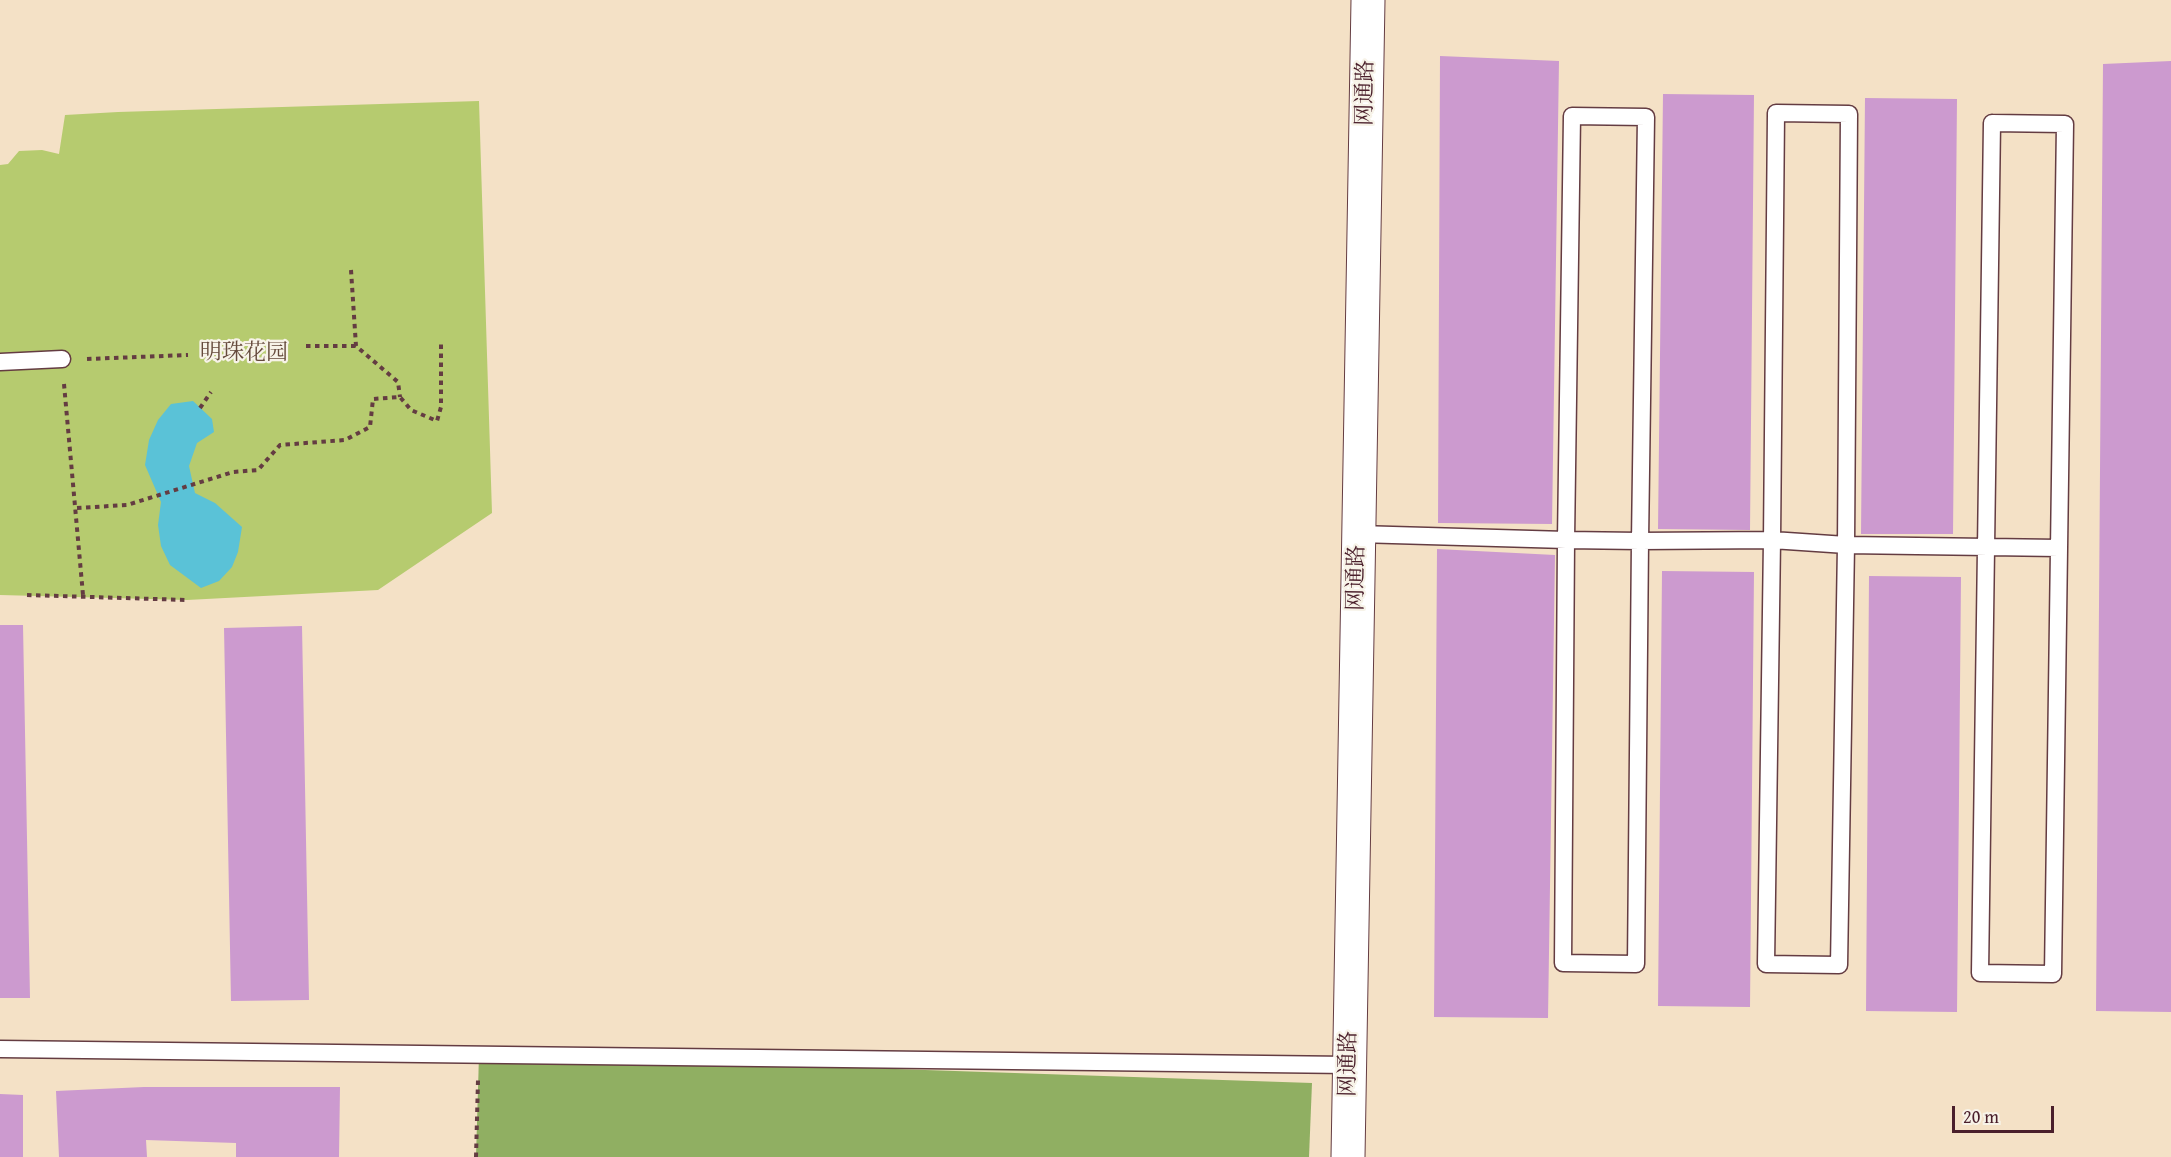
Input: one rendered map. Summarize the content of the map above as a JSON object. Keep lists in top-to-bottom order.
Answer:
{
  "streets": {
    "street": ["网通路"]
  },
  "parks": ["明珠花园"],
  "scale_bar": "20 m"
}
